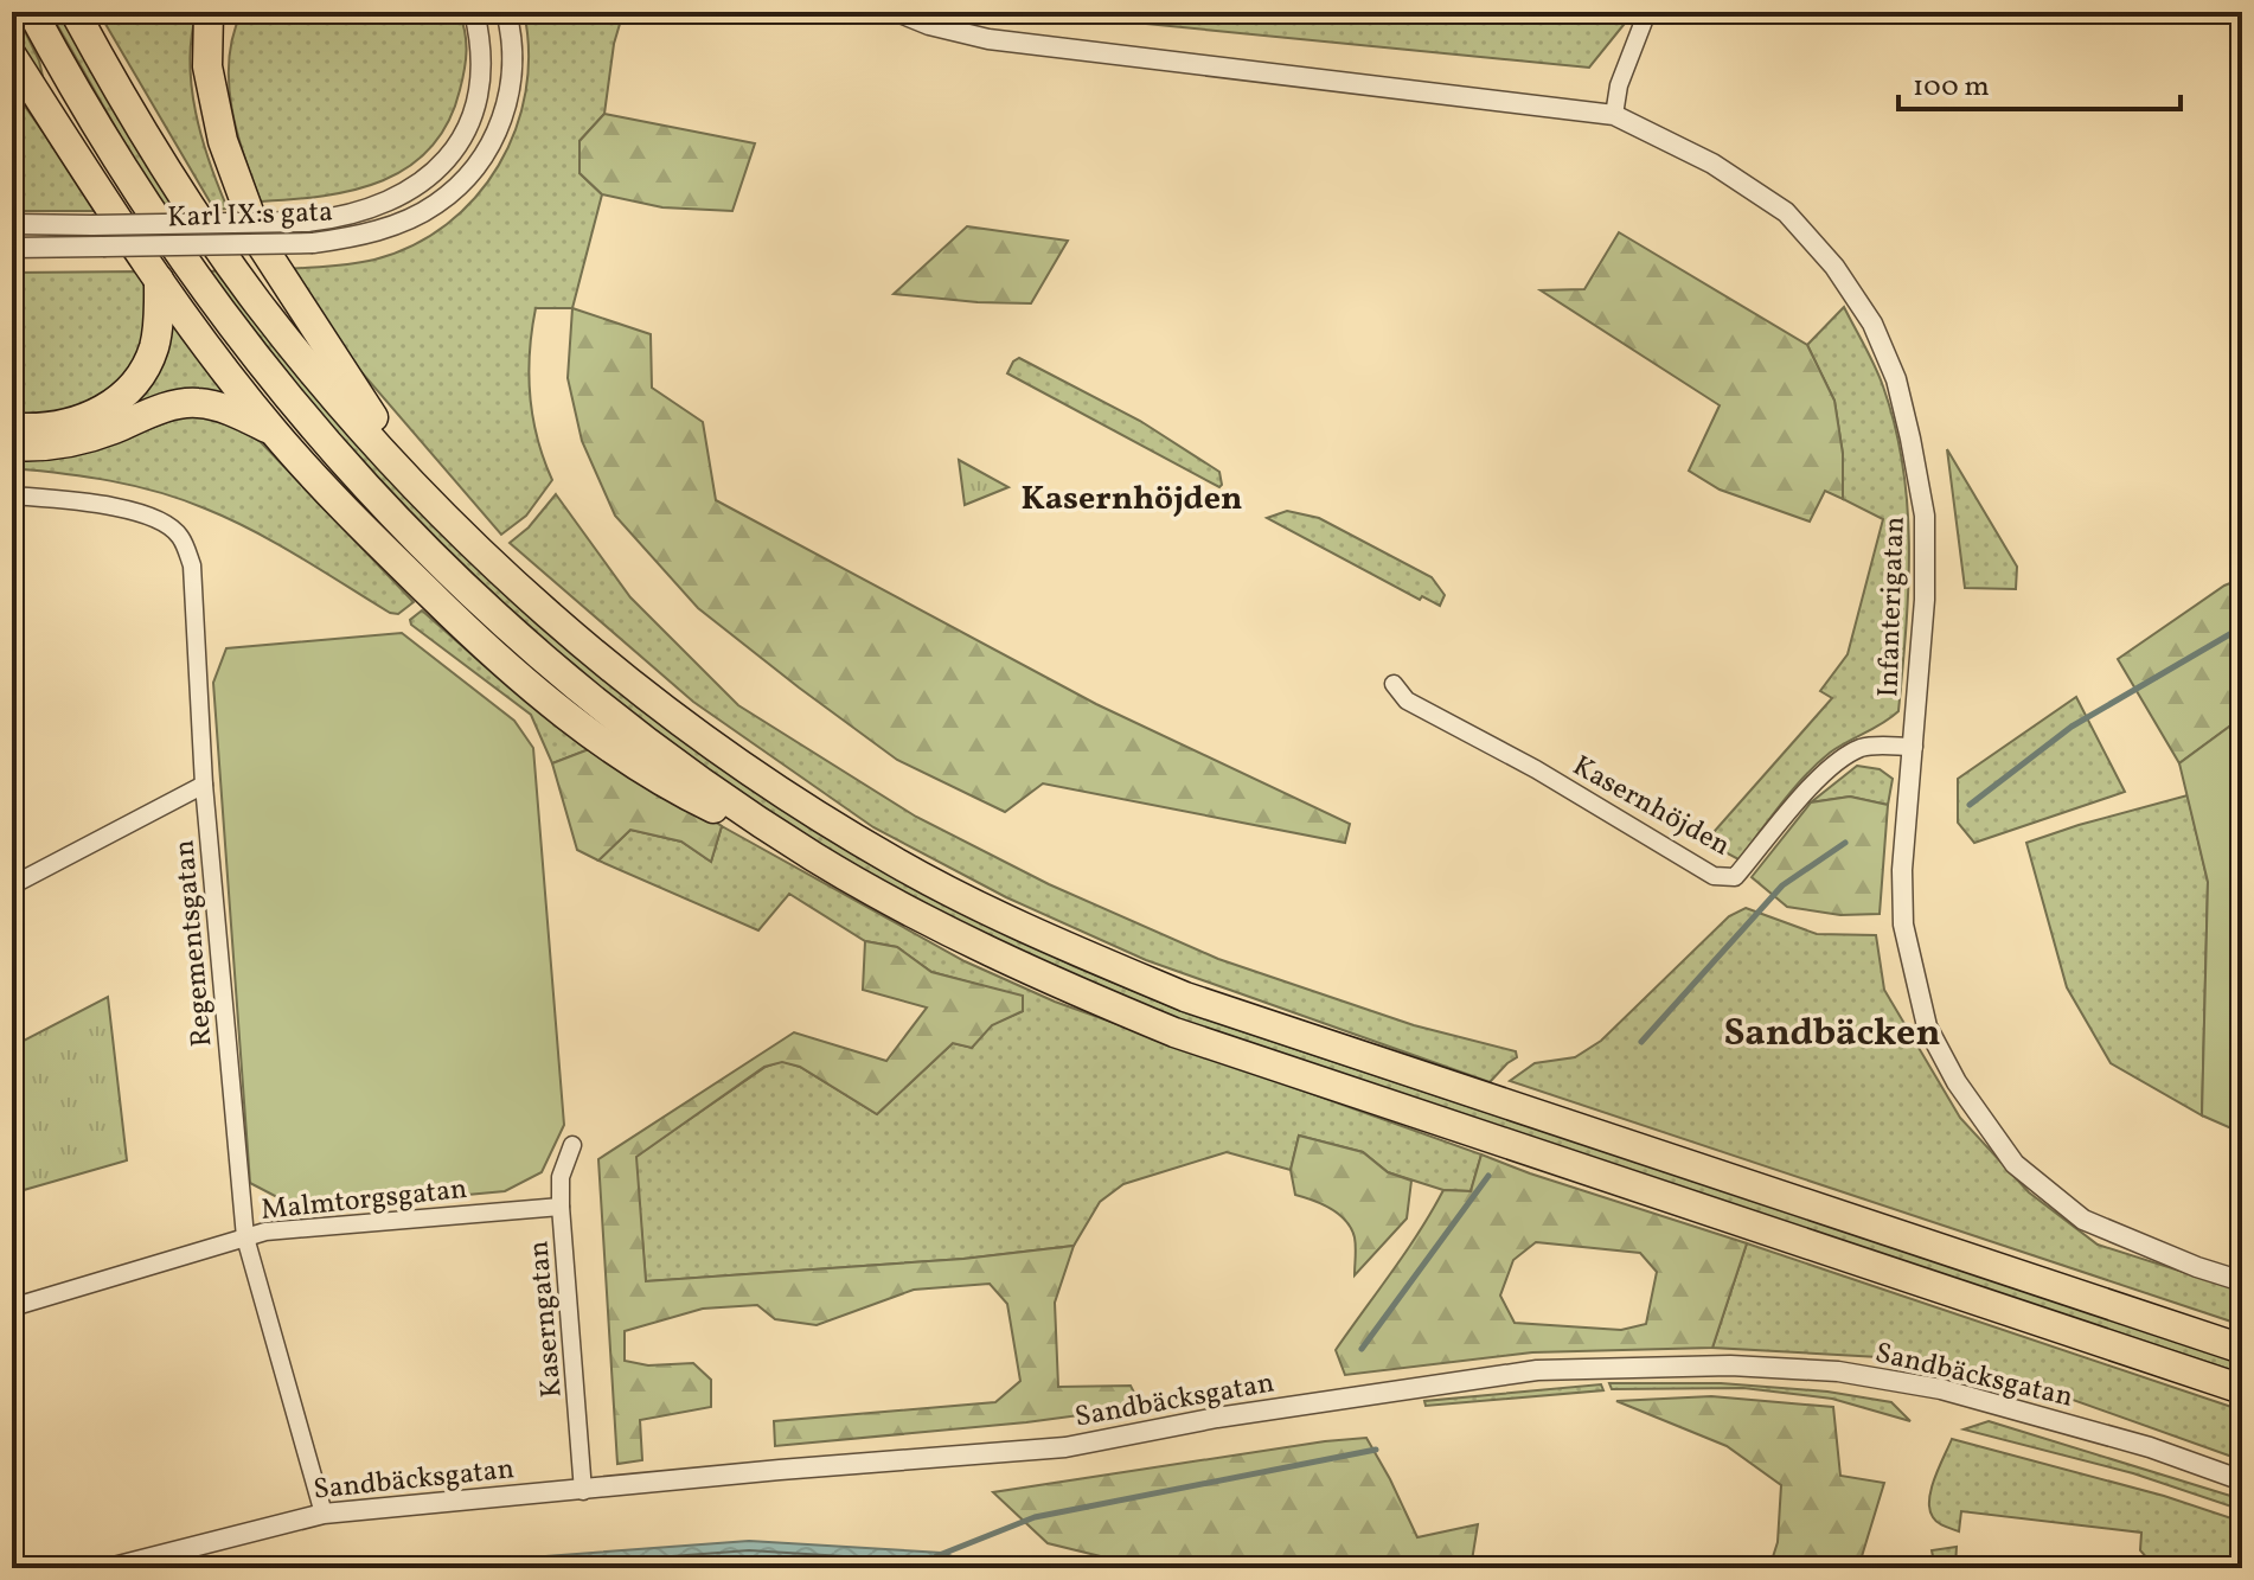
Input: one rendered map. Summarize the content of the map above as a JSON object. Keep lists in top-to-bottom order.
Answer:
{
  "streets": {
    "street": [
      "Karl IX:s gata",
      "Infanterigatan",
      "Kasernhöjden",
      "Regementsgatan",
      "Malmtorgsgatan",
      "Kaserngatan",
      "Sandbäcksgatan"
    ]
  },
  "crossings": [
    ["Infanterigatan", "Kasernhöjden"],
    ["Regementsgatan", "Malmtorgsgatan"],
    ["Regementsgatan", "Sandbäcksgatan"],
    ["Malmtorgsgatan", "Kaserngatan"],
    ["Kaserngatan", "Sandbäcksgatan"]
  ],
  "districts": ["Kasernhöjden", "Sandbäcken"],
  "scale_bar": "100 m"
}
